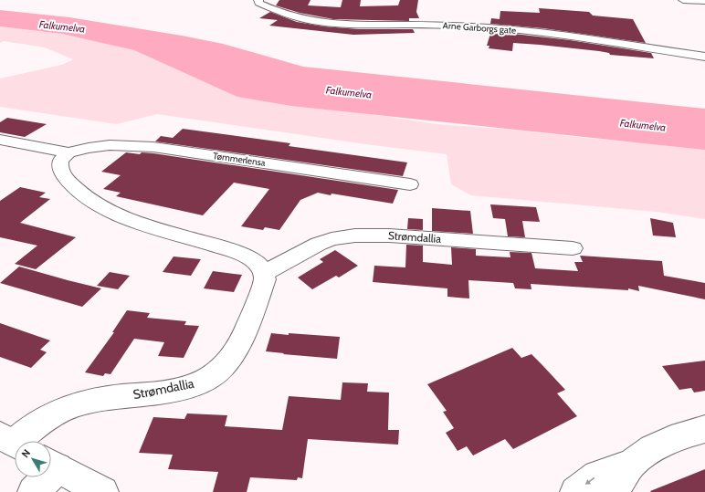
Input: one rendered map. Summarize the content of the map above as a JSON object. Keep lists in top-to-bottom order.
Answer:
{
  "streets": {
    "street": ["Arne Garborgs gate", "Tømmerlensa", "Strømdallia"]
  },
  "water": ["Falkumelva"],
  "north": "top left"
}
